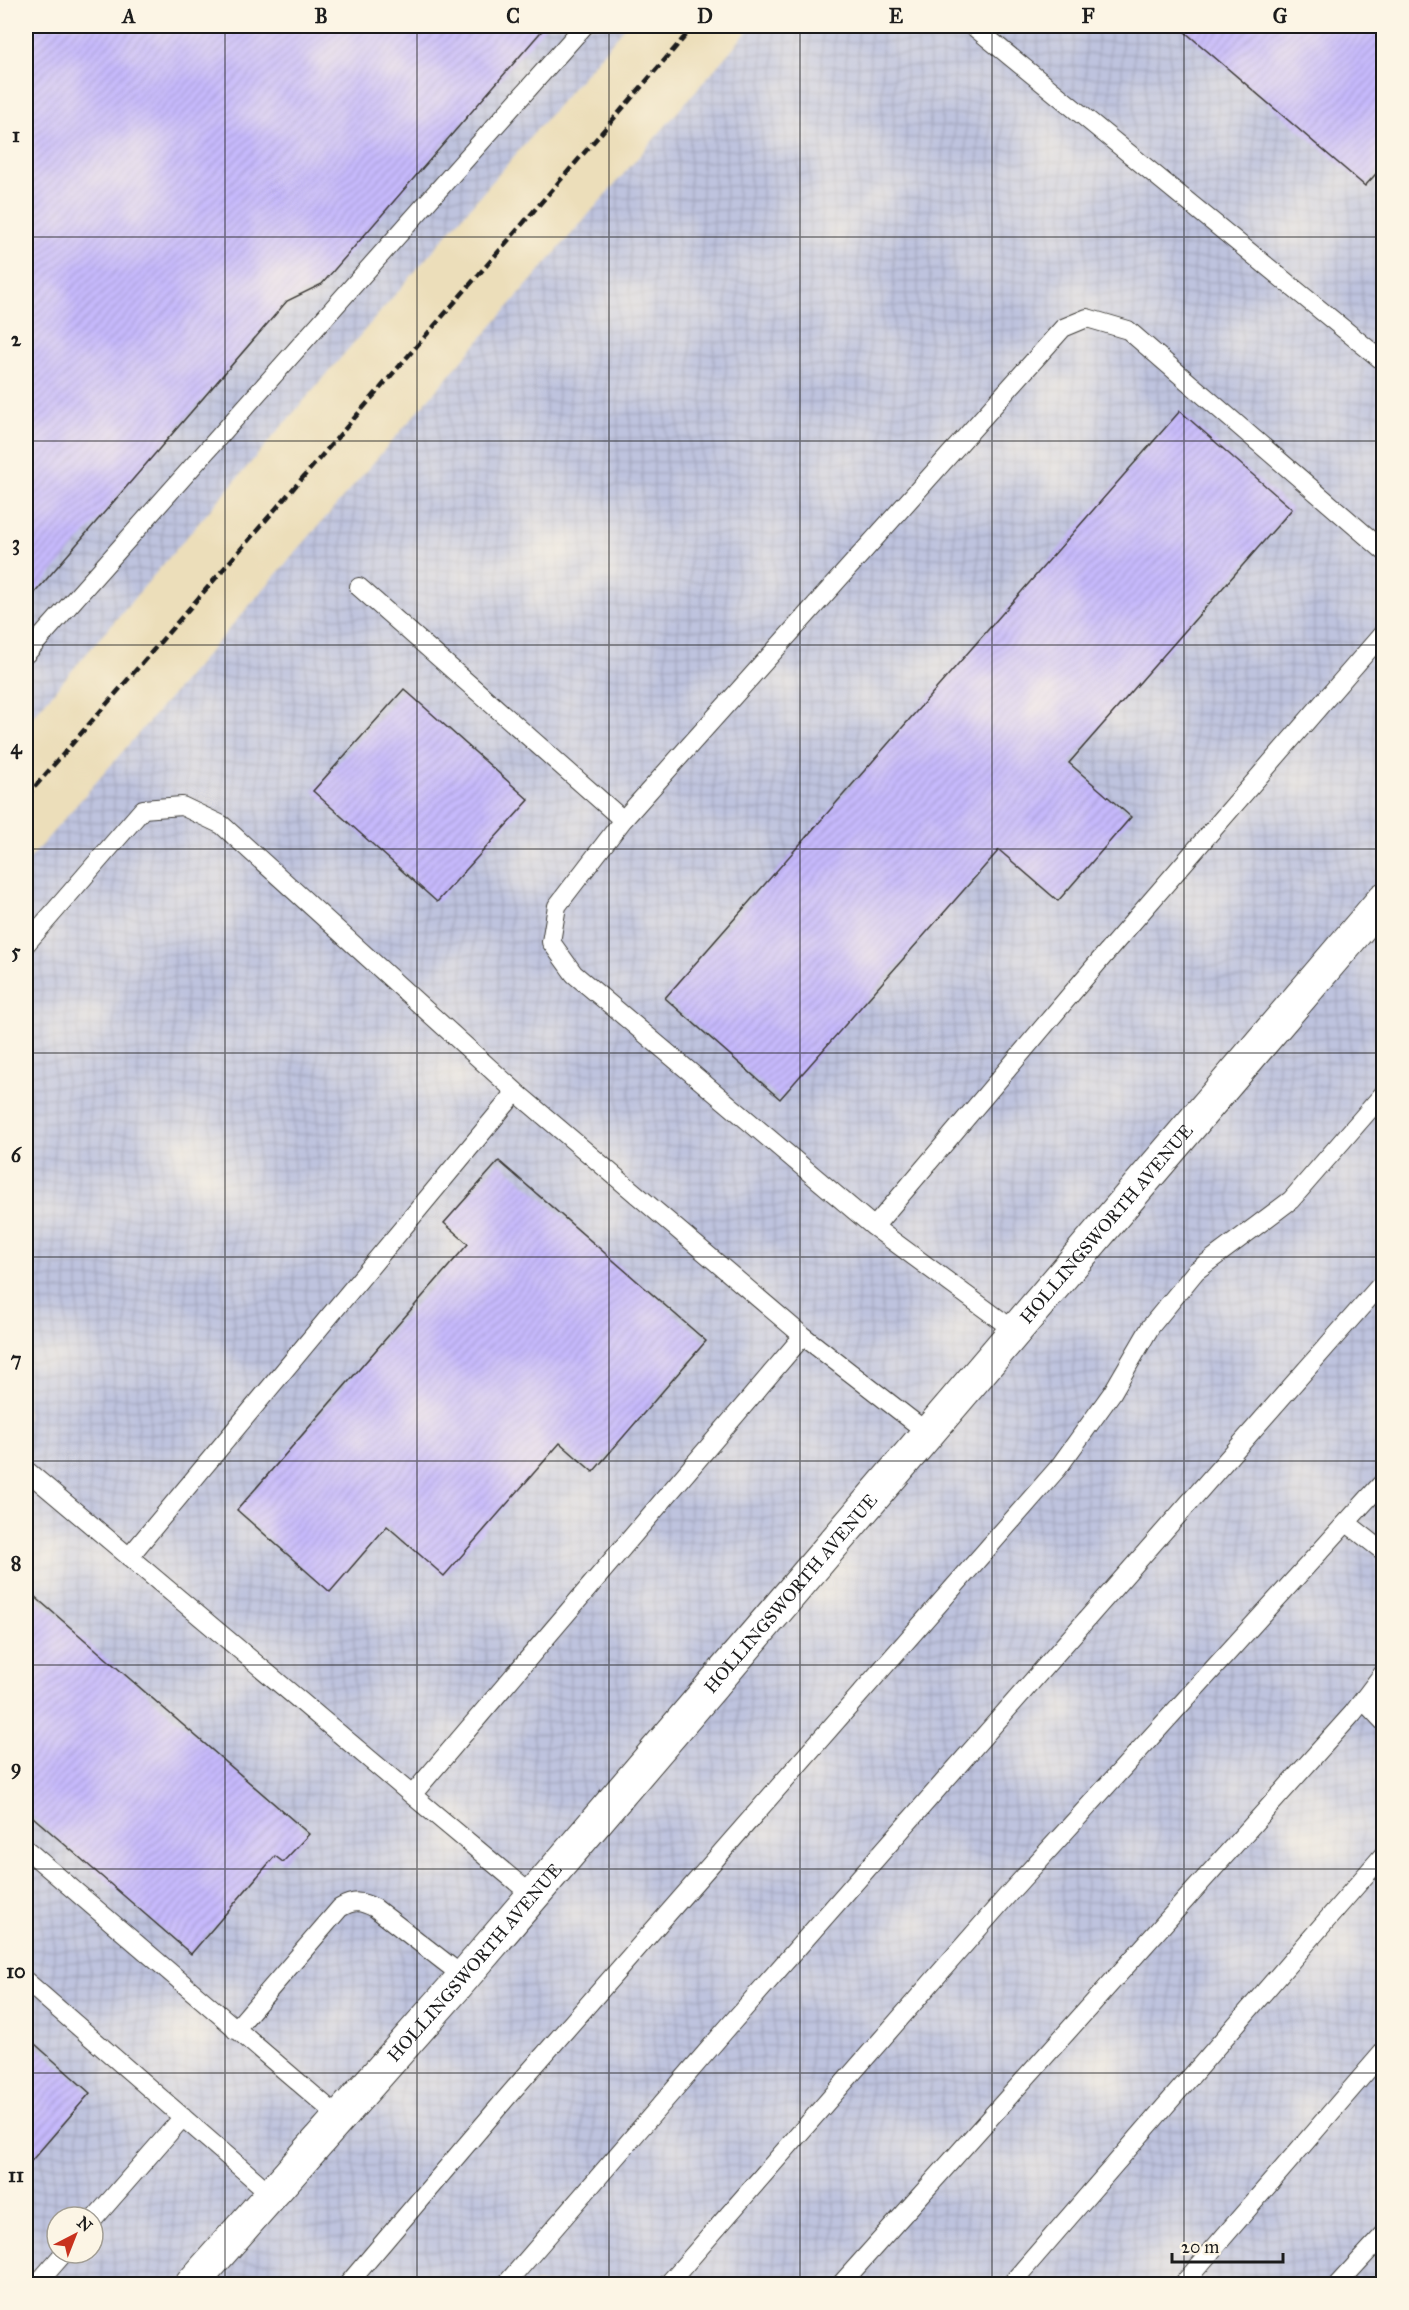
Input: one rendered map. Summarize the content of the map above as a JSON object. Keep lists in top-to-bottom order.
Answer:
{
  "streets": {
    "street": ["HOLLINGSWORTH AVENUE"]
  },
  "scale_bar": "20 m",
  "north": "top right",
  "grid": {
    "columns": [
      "A",
      "B",
      "C",
      "D",
      "E",
      "F",
      "G"
    ],
    "rows": [
      "1",
      "2",
      "3",
      "4",
      "5",
      "6",
      "7",
      "8",
      "9",
      "10",
      "11"
    ]
  }
}
